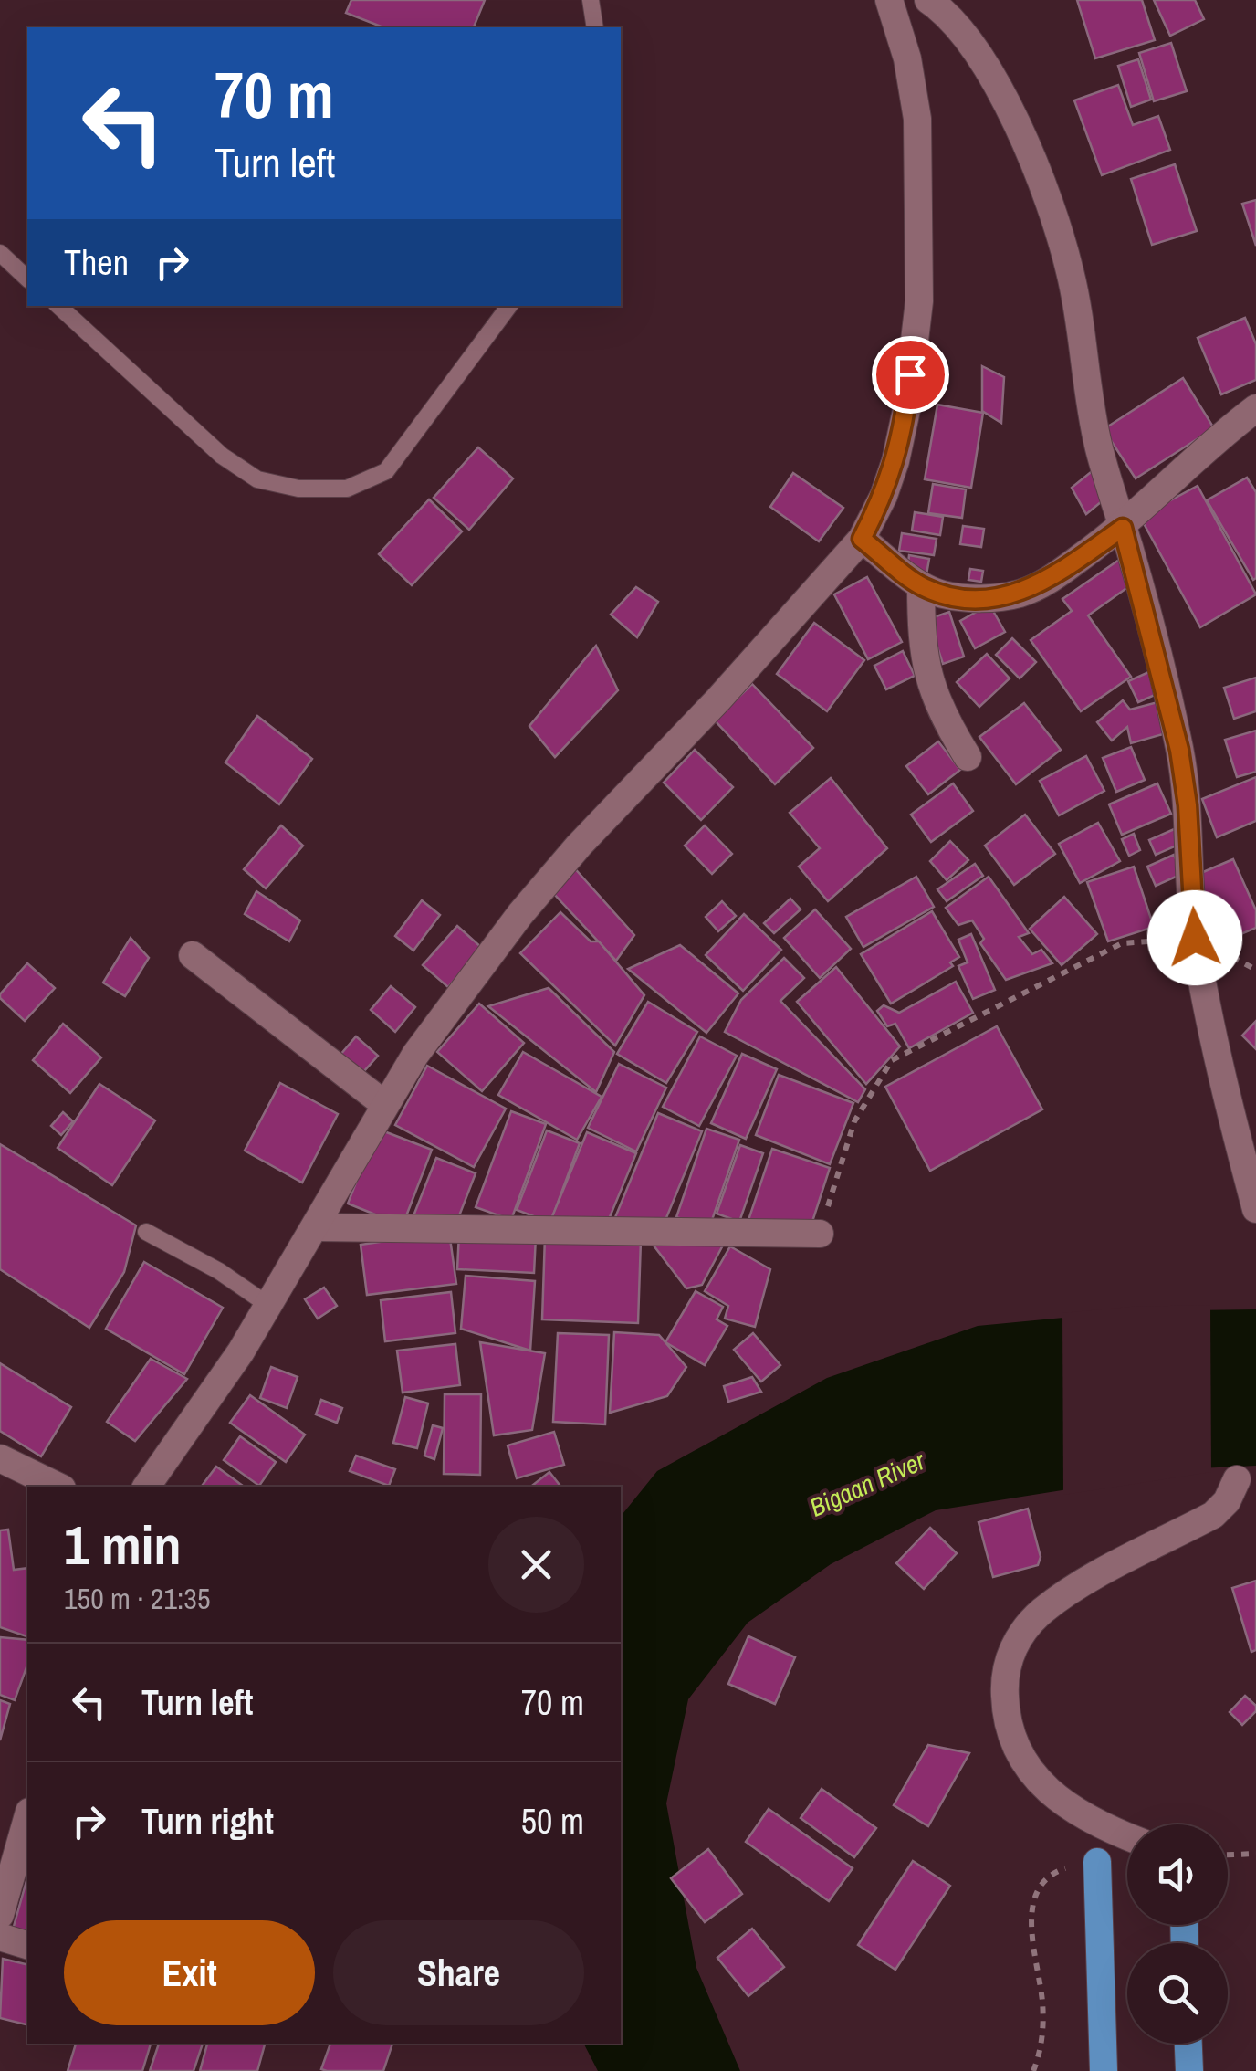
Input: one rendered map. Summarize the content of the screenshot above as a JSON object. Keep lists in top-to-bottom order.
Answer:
{
  "water": ["Bigaan River"],
  "page": {
    "turn": ["70 m", "Turn left"],
    "then": "Then",
    "heading": ["1 min", "150 m · 21:35"],
    "list": [
      {
        "name": "Turn left",
        "value": "70 m"
      },
      {
        "name": "Turn right",
        "value": "50 m"
      }
    ],
    "buttons": ["Exit", "Share"]
  }
}
